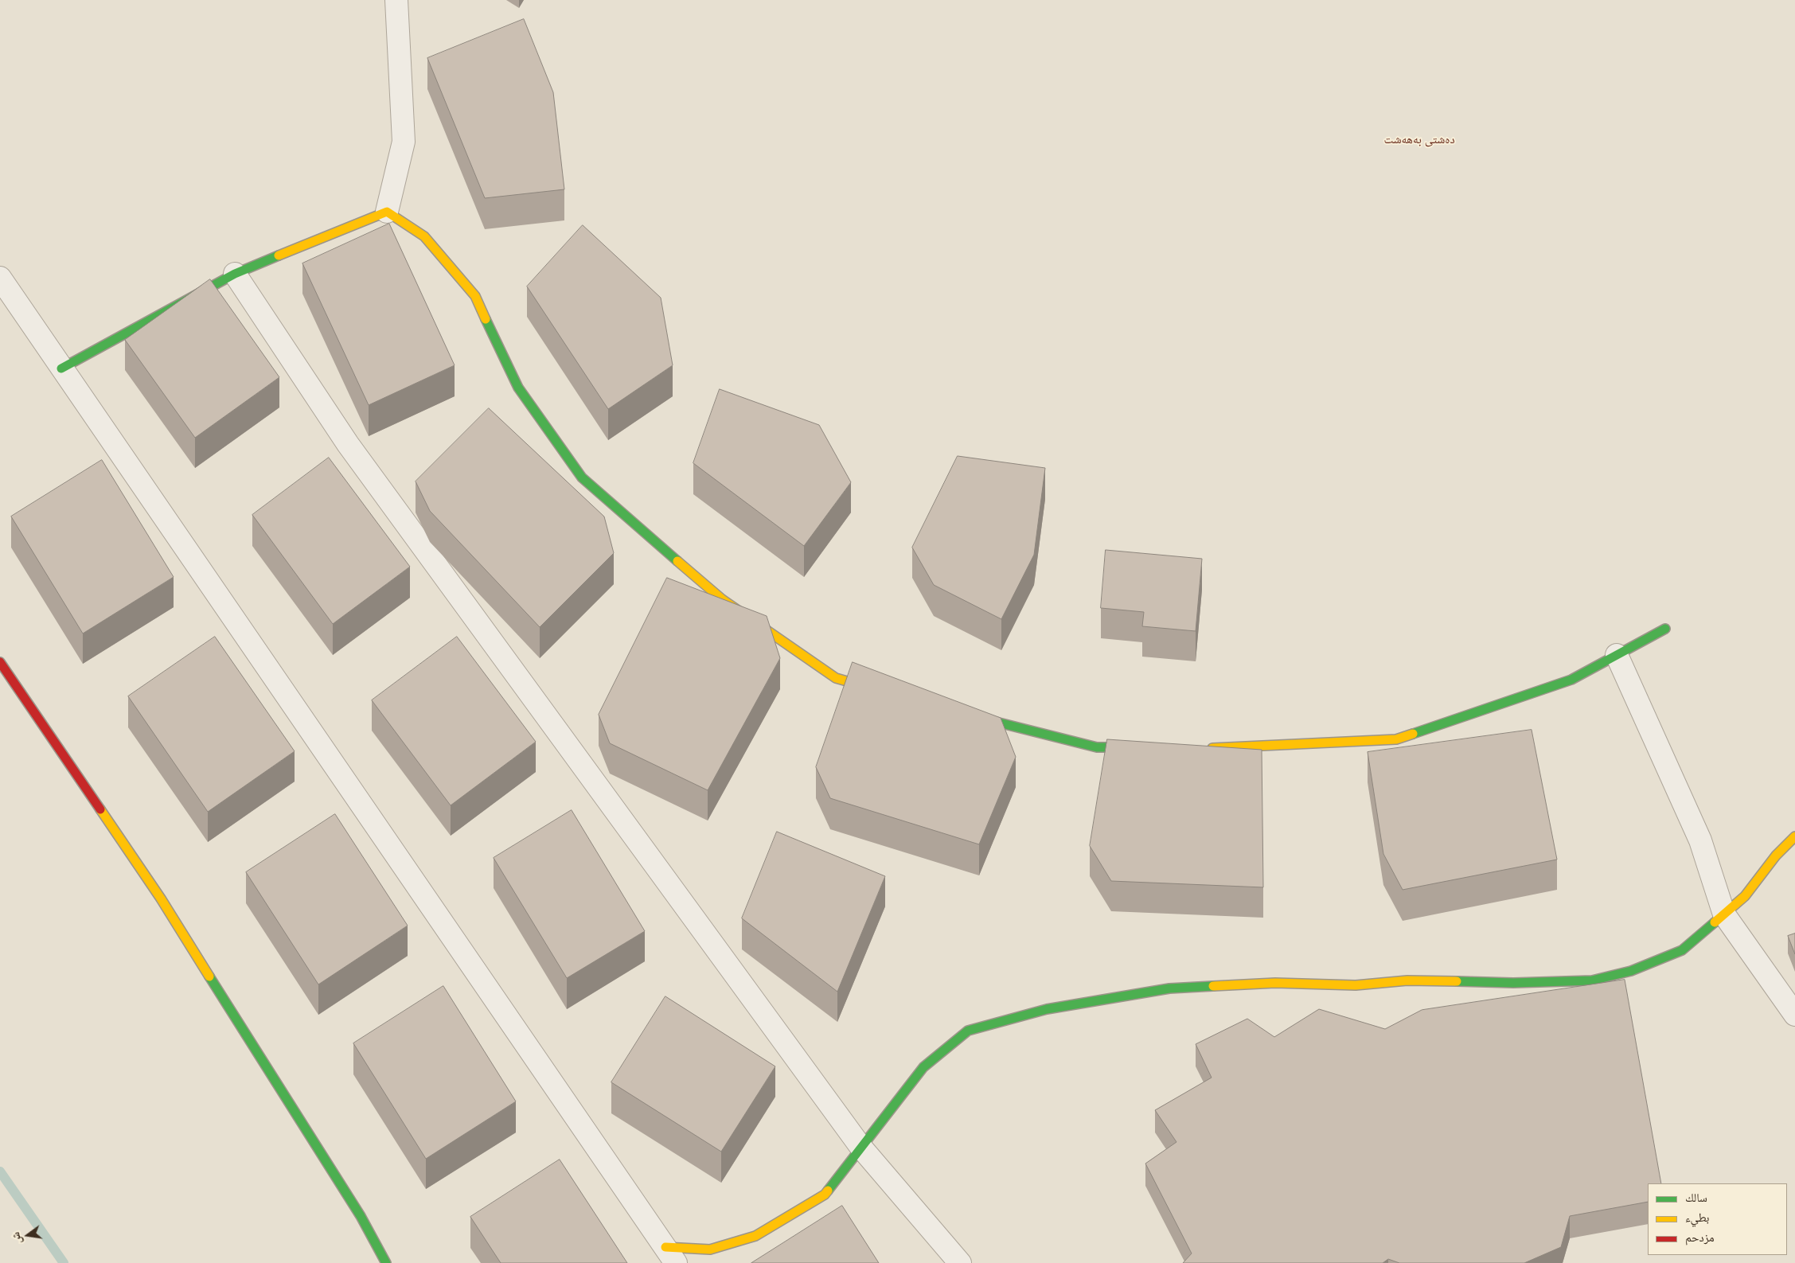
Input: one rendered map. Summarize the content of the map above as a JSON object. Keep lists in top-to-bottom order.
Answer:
{
  "districts": ["ده‌شتی به‌هه‌شت"],
  "legend": ["سالك", "بطيء", "مزدحم"],
  "north": "left"
}
